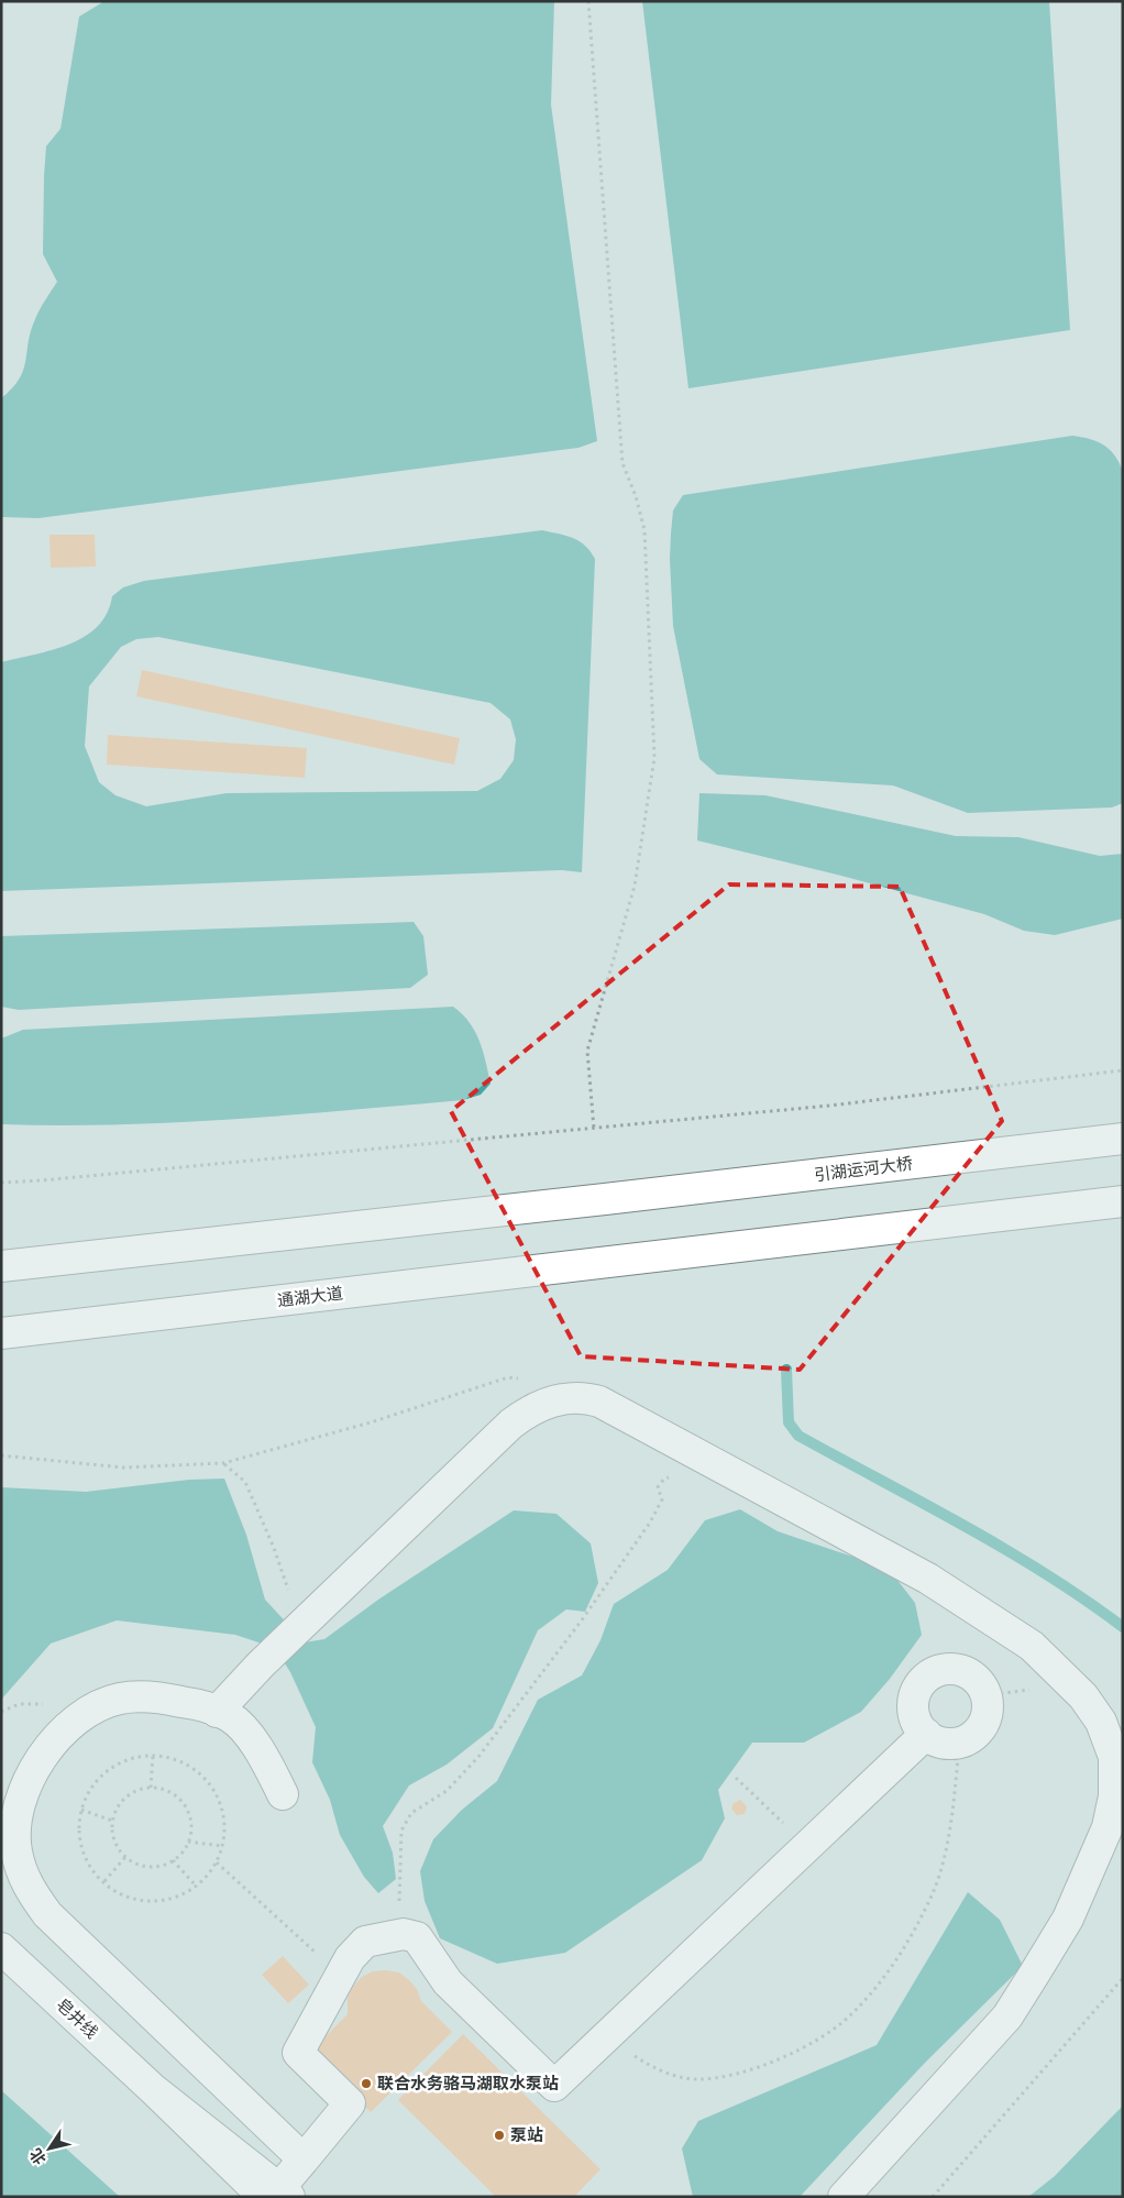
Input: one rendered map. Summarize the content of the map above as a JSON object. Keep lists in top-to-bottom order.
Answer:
{
  "streets": {
    "main road": ["引湖运河大桥", "通湖大道", "皂井线"]
  },
  "places": ["联合水务骆马湖取水泵站", "泵站"],
  "north": "bottom left"
}
